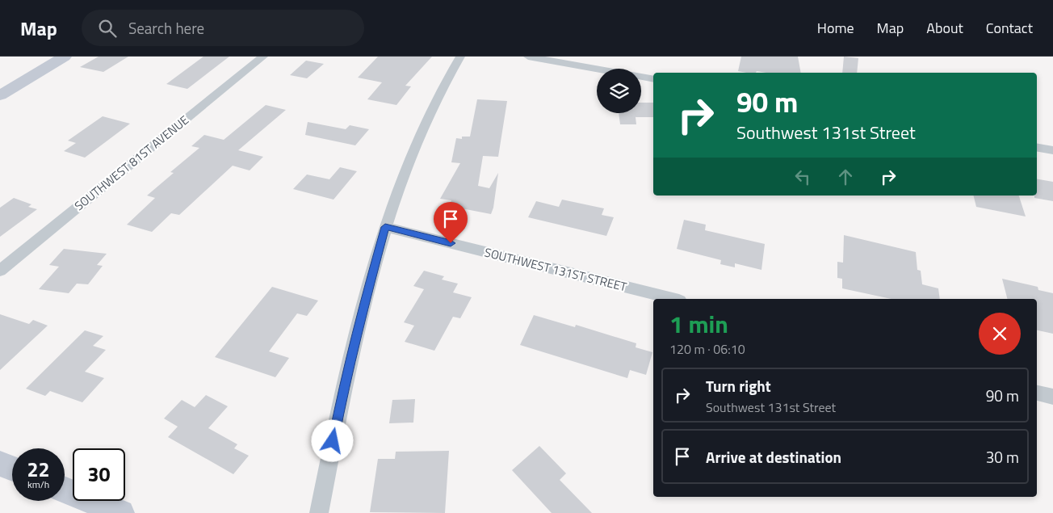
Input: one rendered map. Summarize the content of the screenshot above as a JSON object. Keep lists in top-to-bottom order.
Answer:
{
  "streets": {
    "street": ["SOUTHWEST 81ST AVENUE", "SOUTHWEST 131ST STREET"]
  },
  "page": {
    "header": "Map",
    "search": "Search here",
    "nav": [
      "Home",
      "Map",
      "About",
      "Contact"
    ],
    "turn": ["90 m", "Southwest 131st Street"],
    "heading": ["1 min", "120 m · 06:10"],
    "list": [
      {
        "name": "Turn right",
        "note": "Southwest 131st Street",
        "value": "90 m"
      },
      {
        "name": "Arrive at destination",
        "value": "30 m"
      }
    ],
    "speed": "22 km/h",
    "limit": "30"
  }
}
